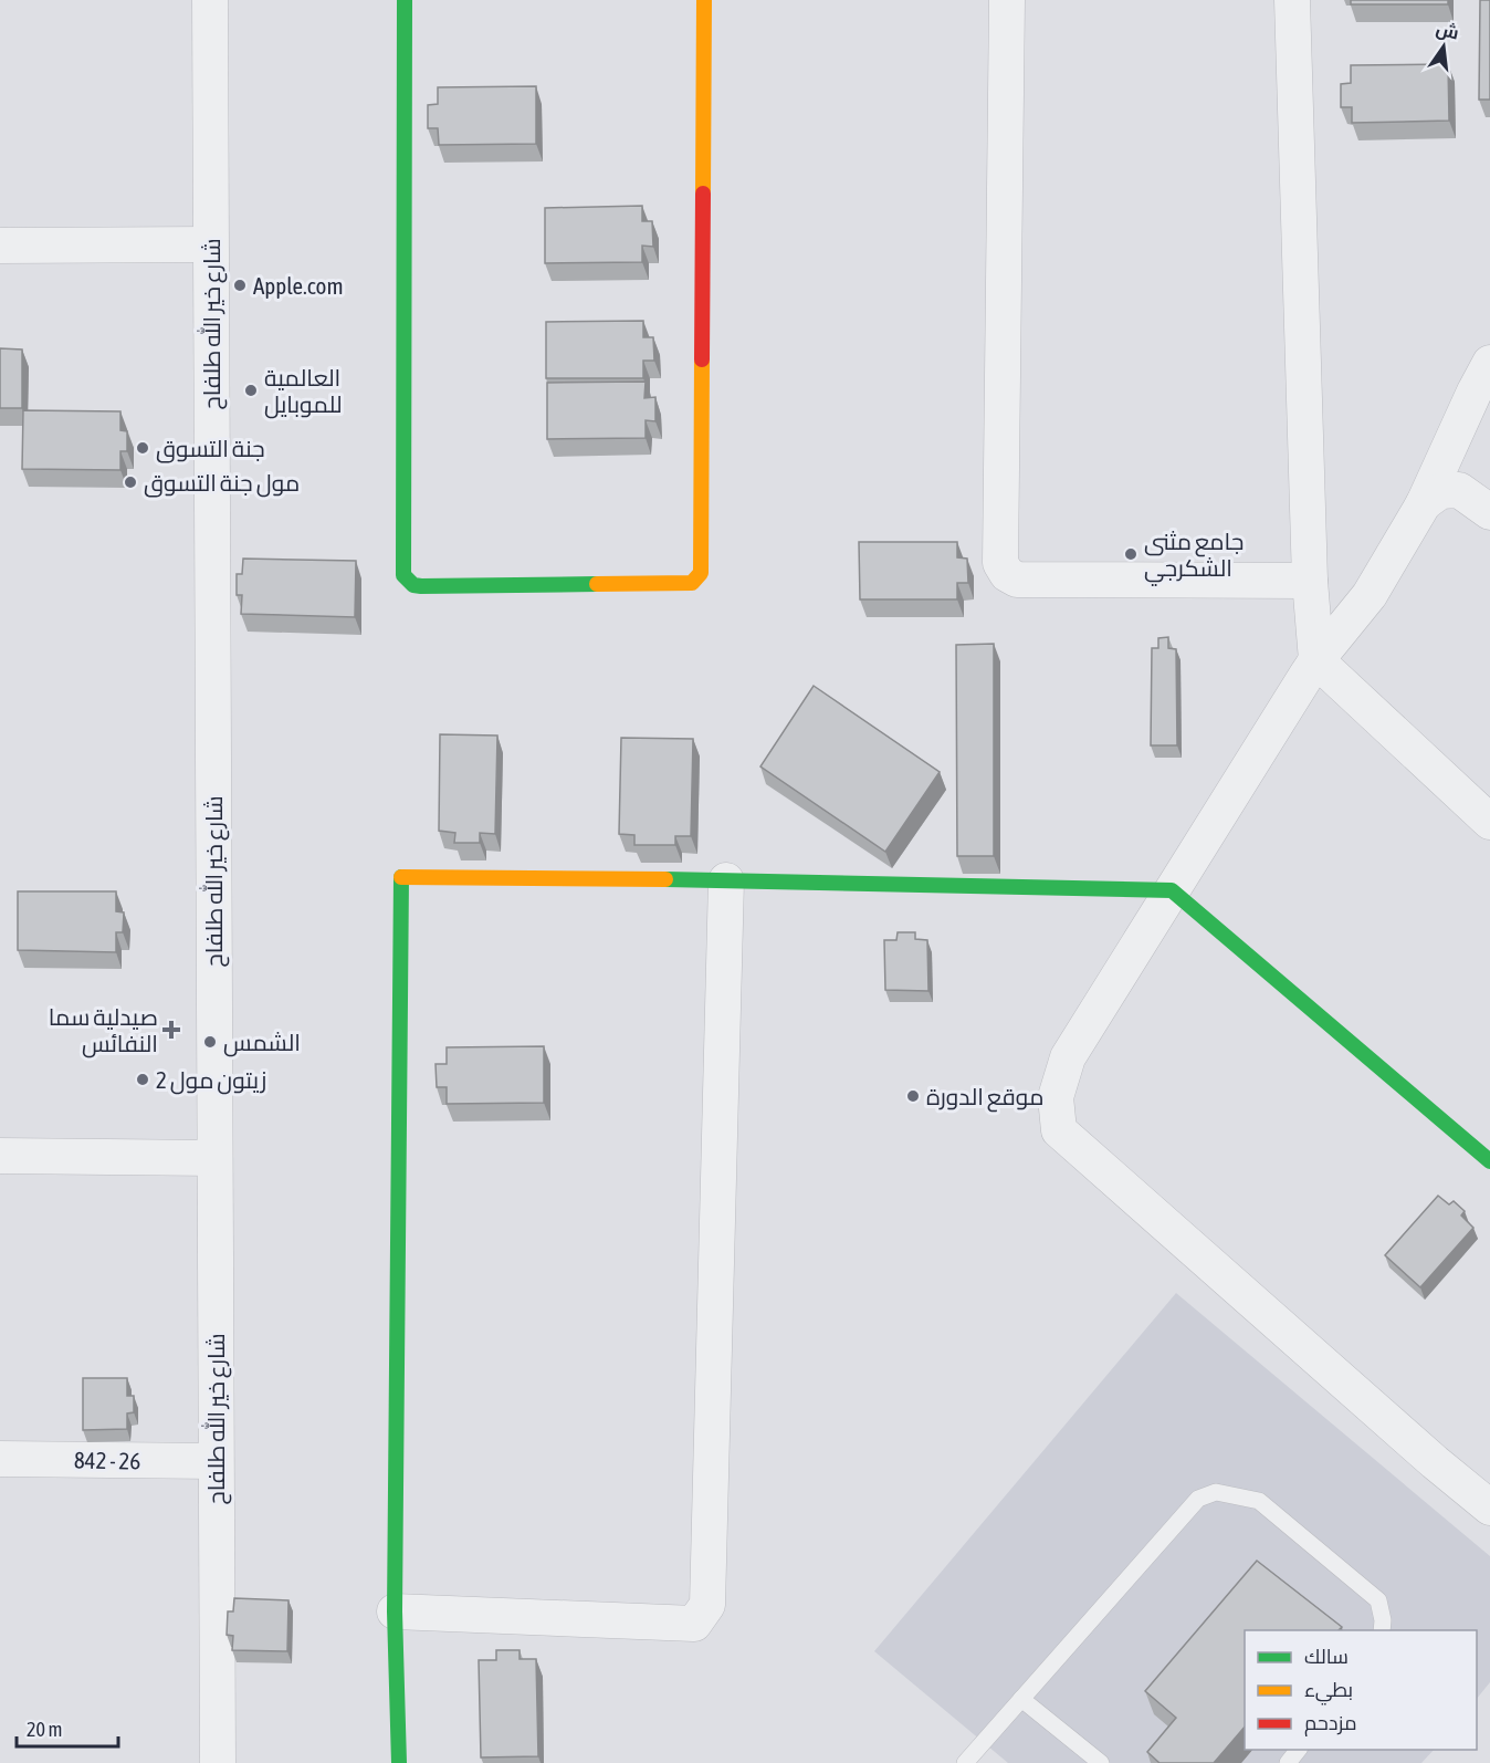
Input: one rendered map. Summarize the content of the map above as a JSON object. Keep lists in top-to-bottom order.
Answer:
{
  "streets": {
    "street": ["شارع خير الله طلفاح", "842 - 26"]
  },
  "crossings": [
    ["شارع خير الله طلفاح", "842 - 26"]
  ],
  "places": {
    "other": [
      "Apple.com",
      "العالمية للموبايل",
      "جنة التسوق",
      "مول جنة التسوق",
      "جامع مثنى الشكرجي",
      "الشمس",
      "زيتون مول 2",
      "موقع الدورة"
    ],
    "health": ["صيدلية سما النفائس"]
  },
  "legend": ["سالك", "بطيء", "مزدحم"],
  "scale_bar": "20 m",
  "north": "top"
}
